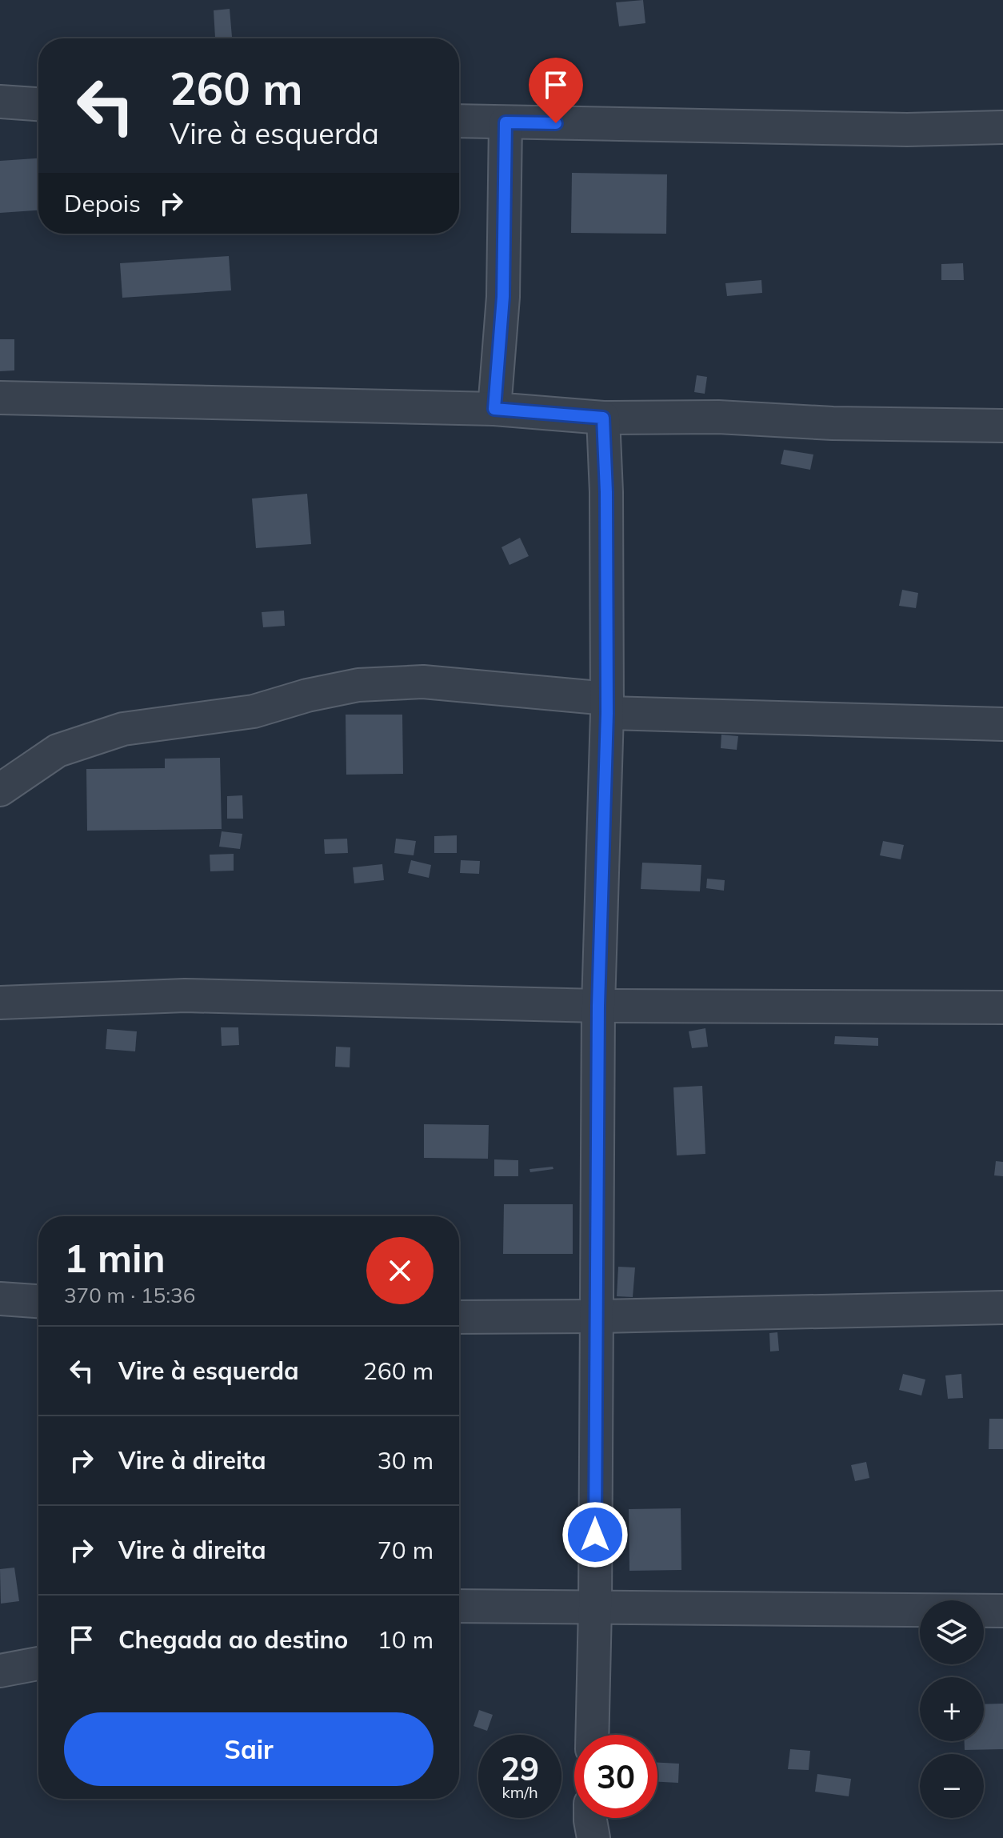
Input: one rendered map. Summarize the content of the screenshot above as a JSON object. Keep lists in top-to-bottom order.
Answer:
{
  "page": {
    "turn": ["260 m", "Vire à esquerda"],
    "then": "Depois",
    "heading": ["1 min", "370 m · 15:36"],
    "list": [
      {
        "name": "Vire à esquerda",
        "value": "260 m"
      },
      {
        "name": "Vire à direita",
        "value": "30 m"
      },
      {
        "name": "Vire à direita",
        "value": "70 m"
      },
      {
        "name": "Chegada ao destino",
        "value": "10 m"
      }
    ],
    "map_buttons": ["+", "−"],
    "buttons": "Sair",
    "speed": "29 km/h",
    "limit": "30"
  }
}
